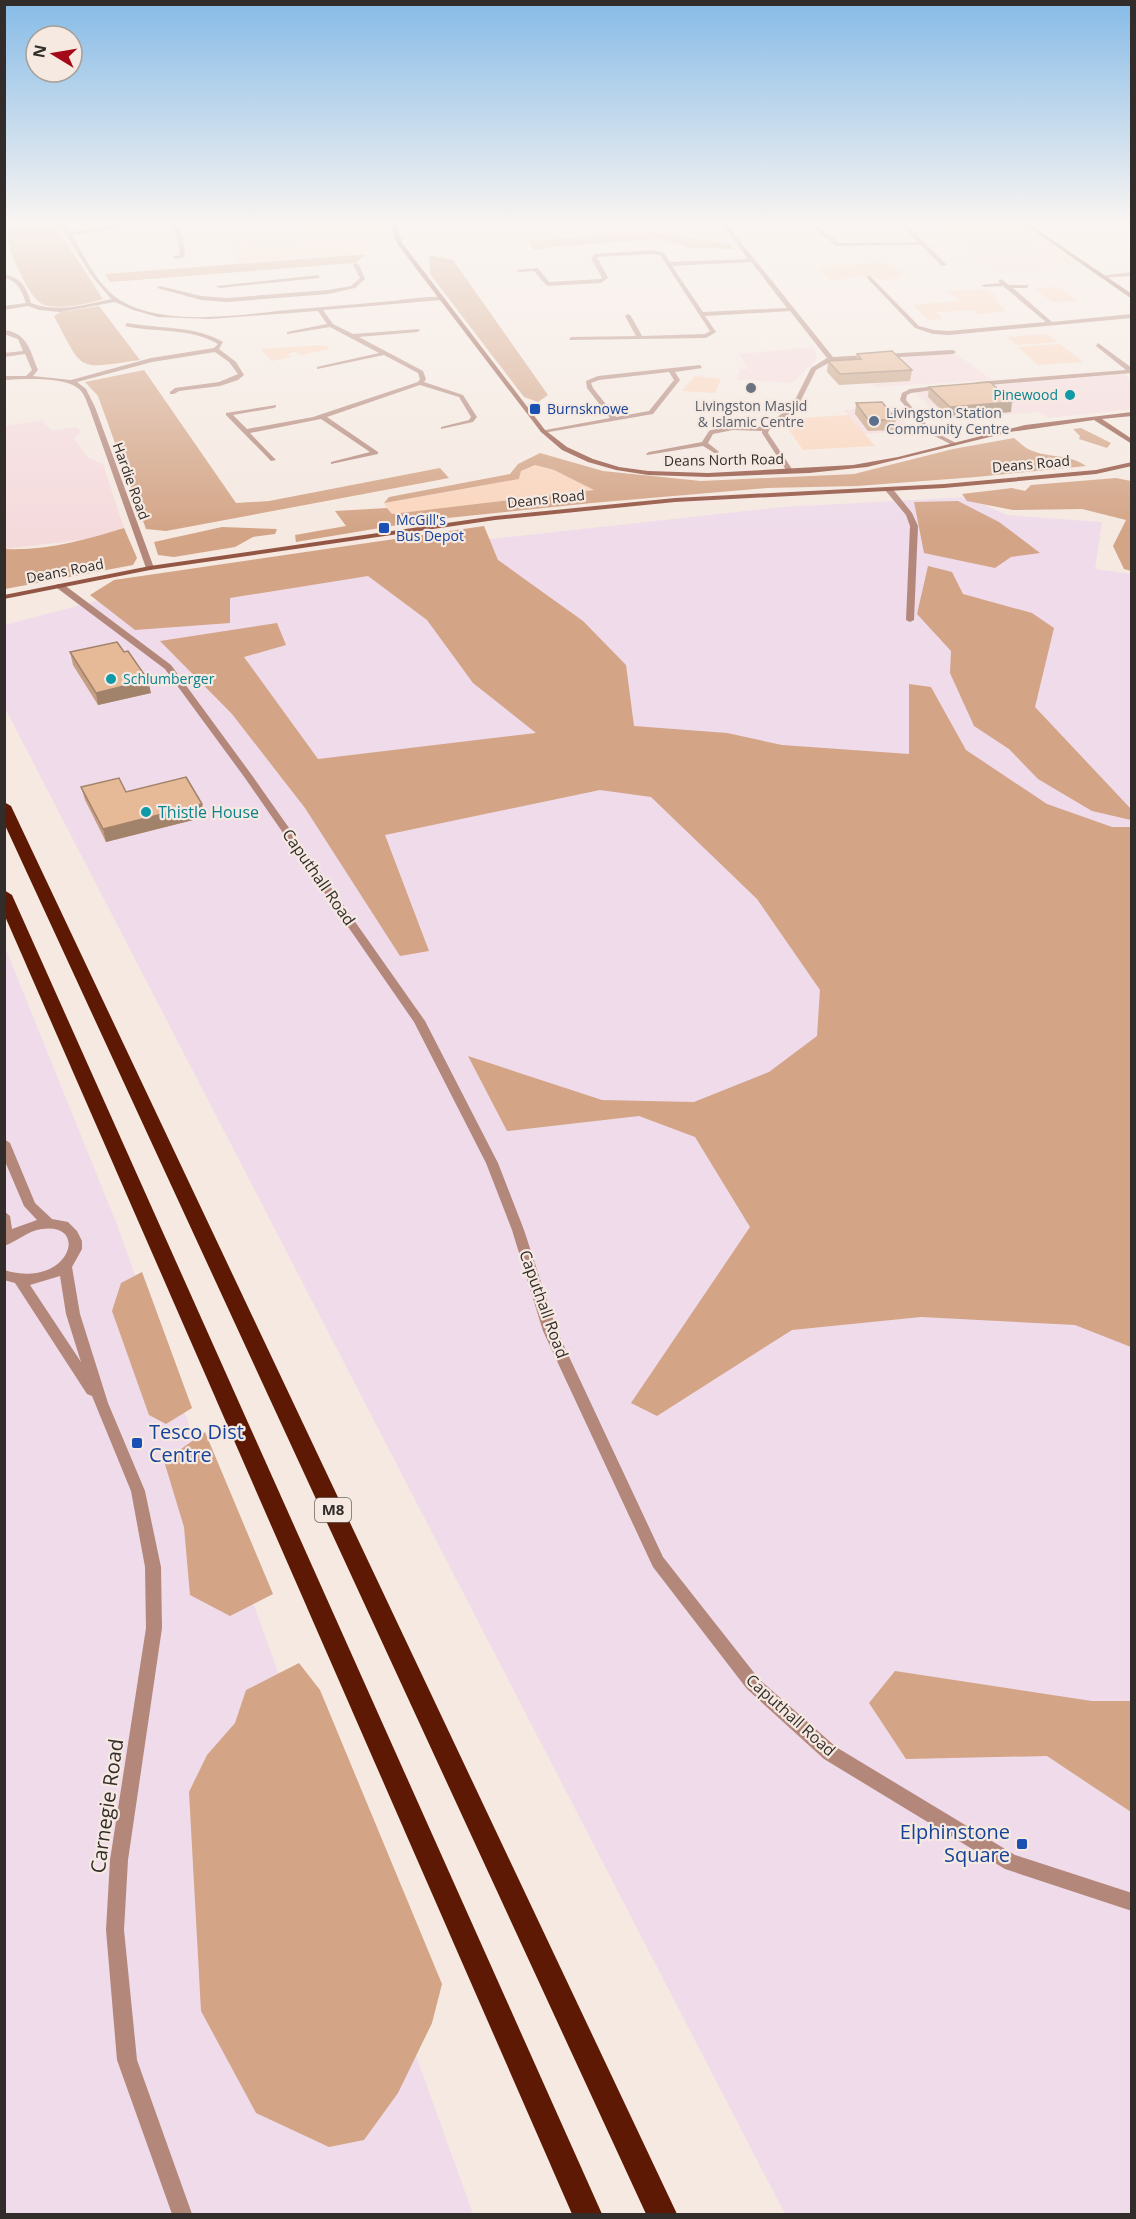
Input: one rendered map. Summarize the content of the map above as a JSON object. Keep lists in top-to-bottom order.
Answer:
{
  "streets": {
    "highway": ["M8"],
    "street": [
      "Deans North Road",
      "Deans Road",
      "Hardie Road",
      "Caputhall Road",
      "Carnegie Road"
    ]
  },
  "crossings": [
    ["Deans Road", "Hardie Road"],
    ["Deans Road", "Caputhall Road"]
  ],
  "places": {
    "other": [
      "Livingston Masjid & Islamic Centre",
      "Pinewood",
      "Livingston Station Community Centre",
      "Schlumberger",
      "Thistle House"
    ],
    "transit": [
      "Burnsknowe",
      "McGill's Bus Depot",
      "Tesco Dist Centre",
      "Elphinstone Square"
    ]
  },
  "north": "left"
}
